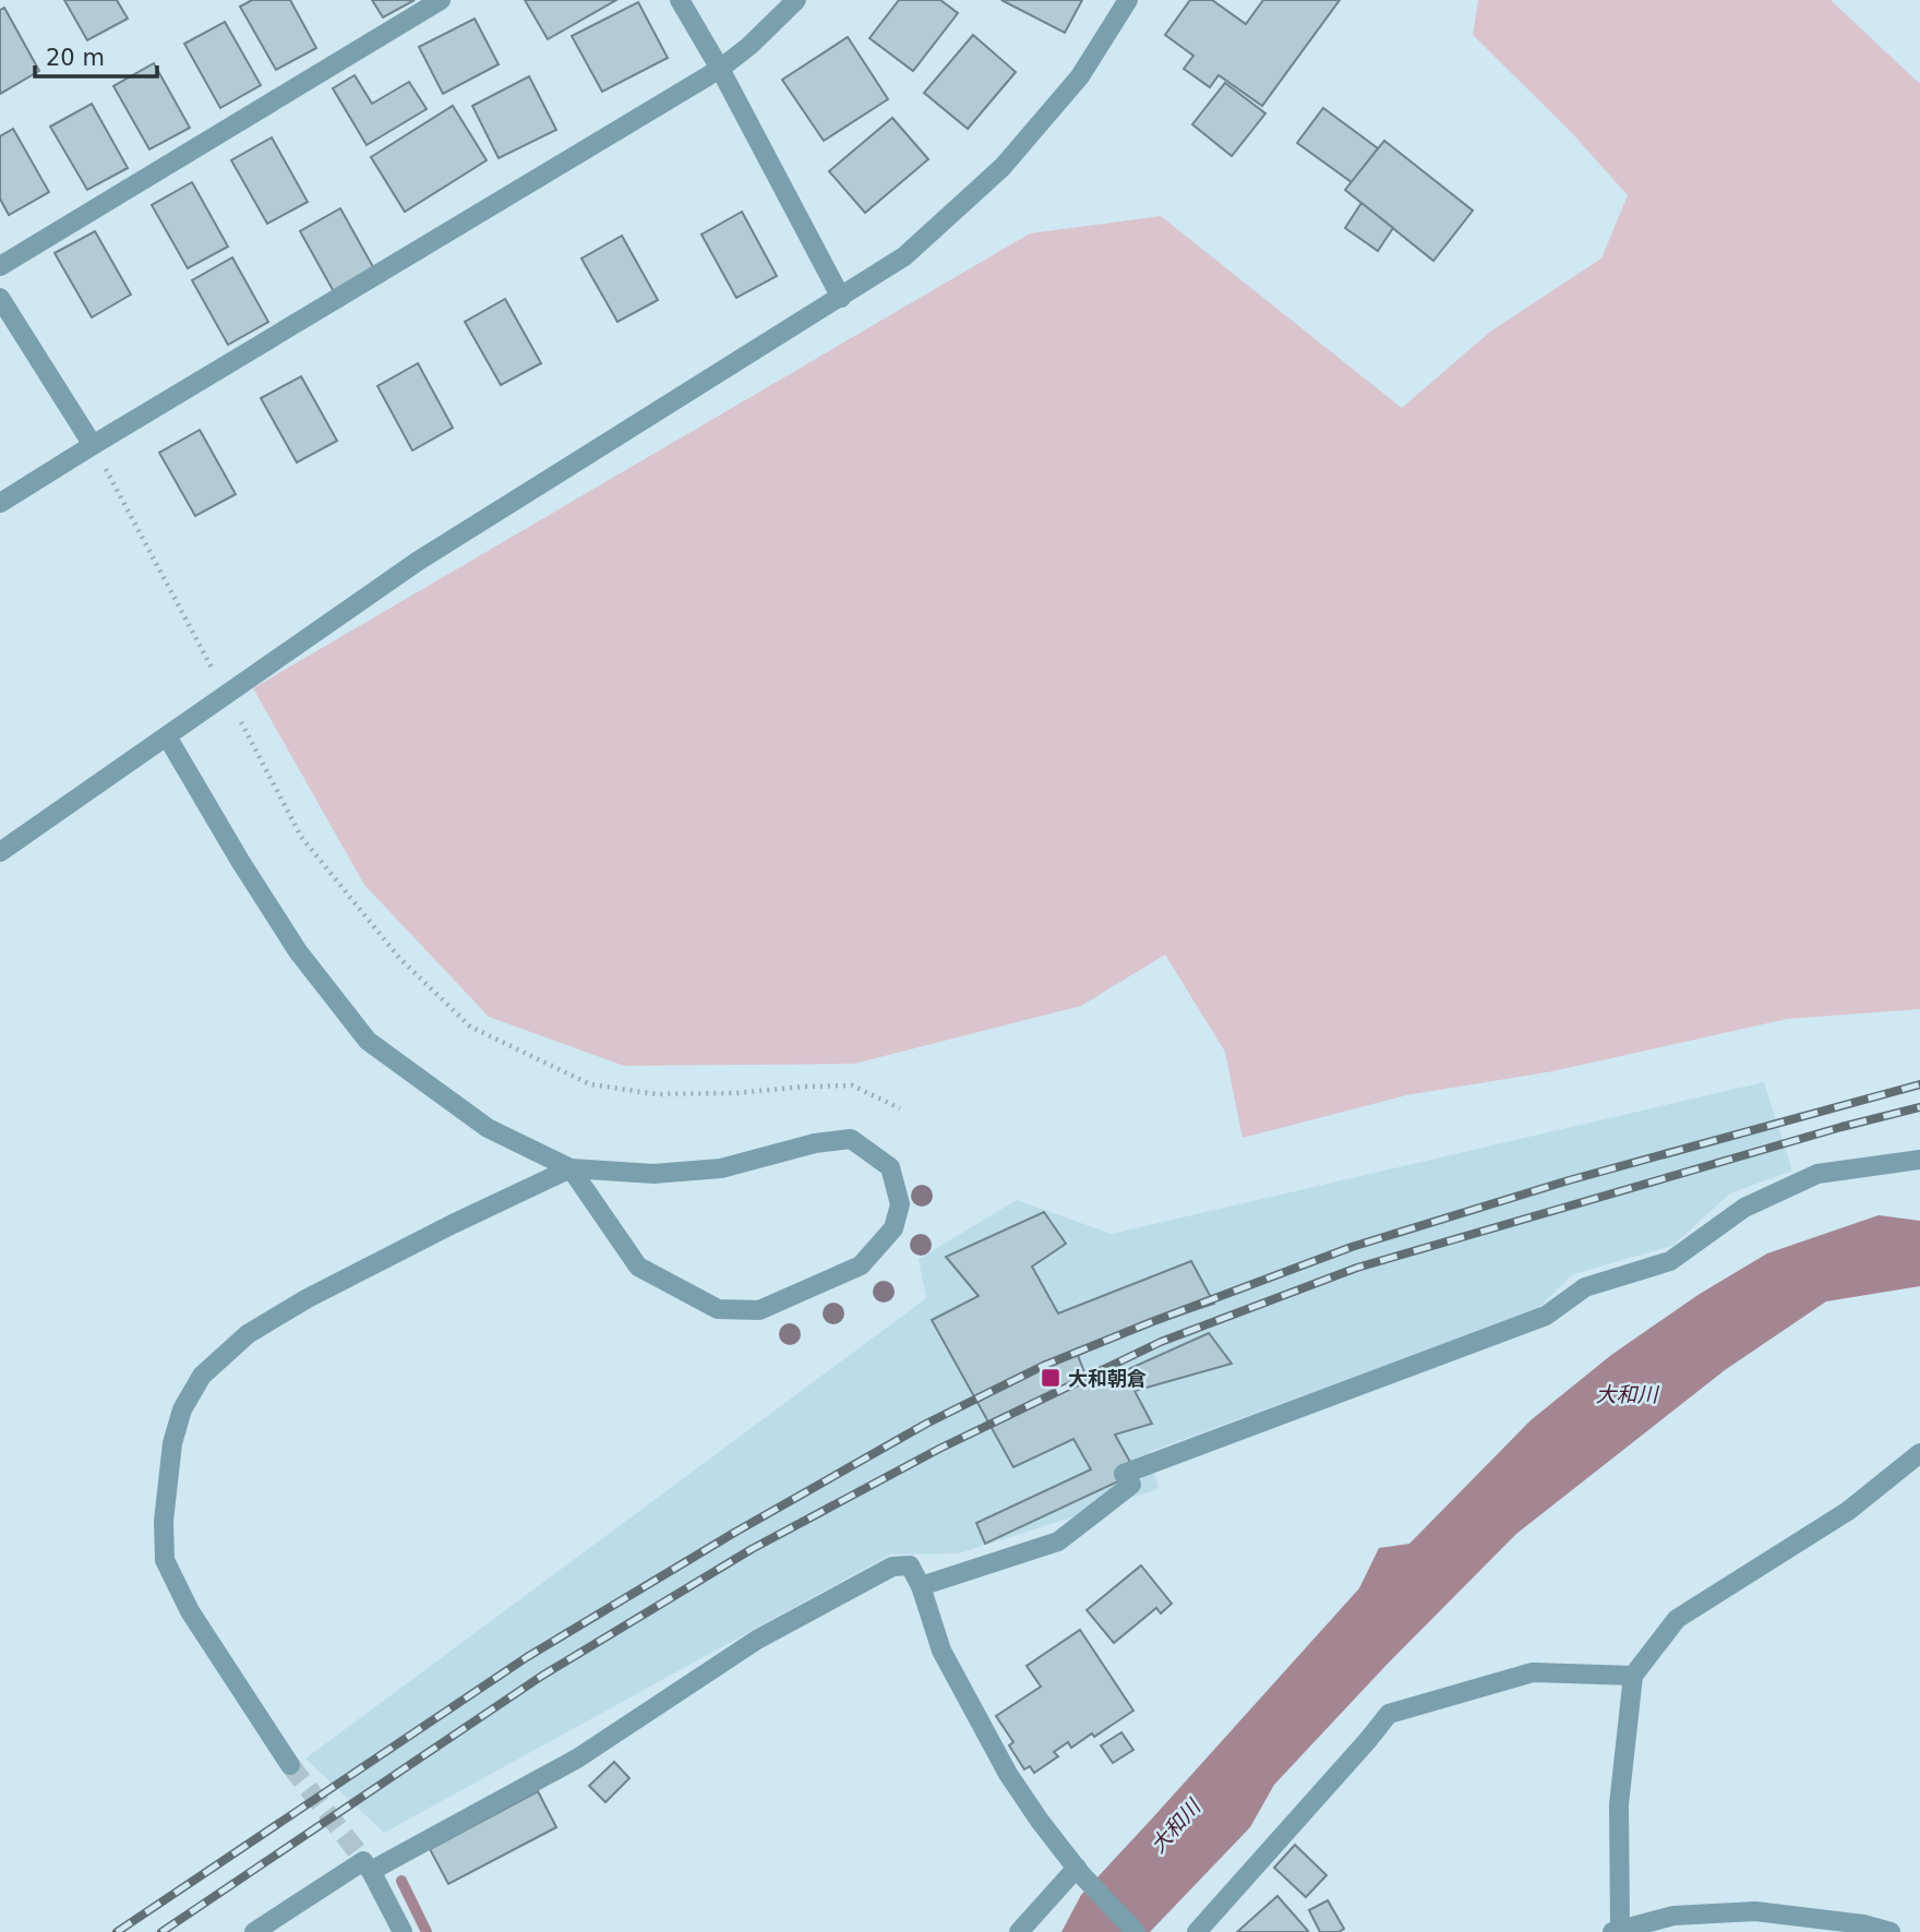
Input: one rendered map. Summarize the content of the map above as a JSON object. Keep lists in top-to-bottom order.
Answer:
{
  "water": ["大和川"],
  "places": {
    "transit": ["大和朝倉"]
  },
  "scale_bar": "20 m"
}
